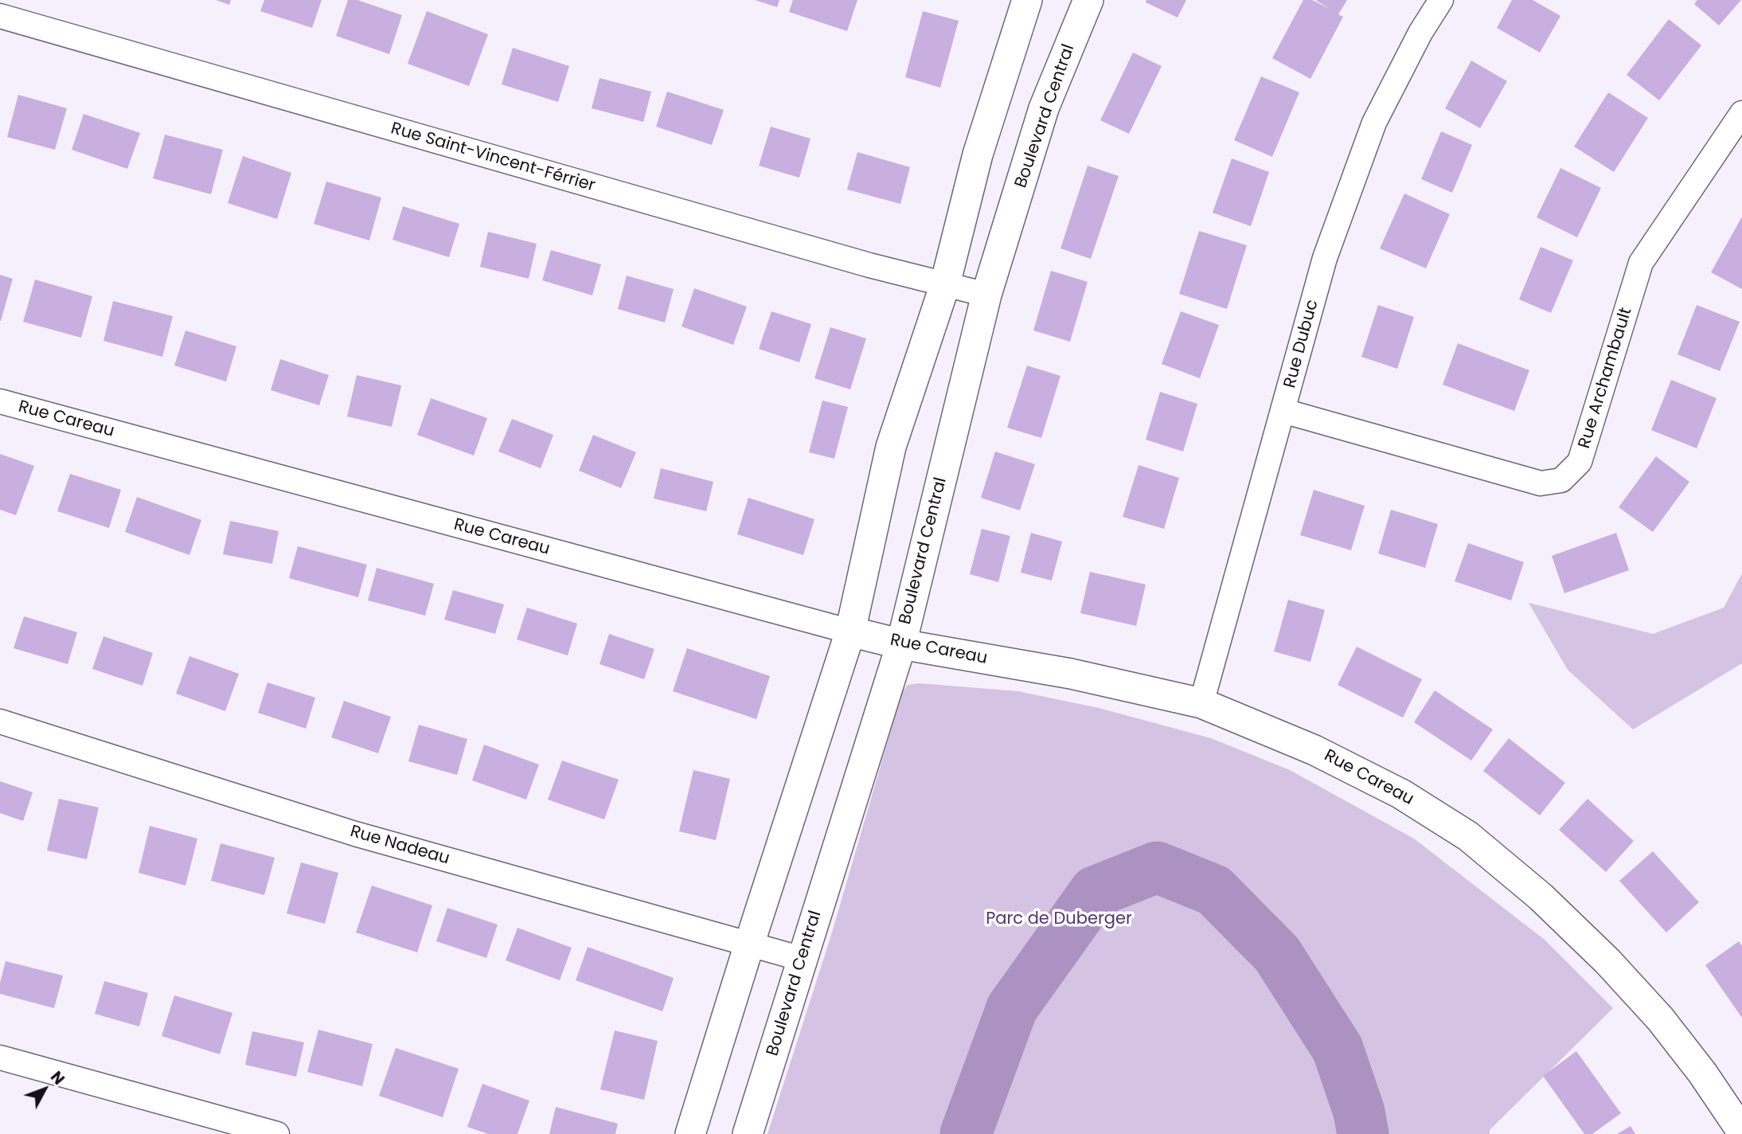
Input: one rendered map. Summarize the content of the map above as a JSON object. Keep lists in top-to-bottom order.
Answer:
{
  "streets": {
    "street": [
      "Boulevard Central",
      "Rue Saint-Vincent-Férrier",
      "Rue Dubuc",
      "Rue Archambault",
      "Rue Careau",
      "Rue Nadeau"
    ]
  },
  "crossings": [
    ["Boulevard Central", "Rue Saint-Vincent-Férrier"],
    ["Boulevard Central", "Rue Careau"],
    ["Boulevard Central", "Rue Nadeau"],
    ["Rue Dubuc", "Rue Archambault"],
    ["Rue Dubuc", "Rue Careau"]
  ],
  "parks": ["Parc de Duberger"],
  "north": "top right"
}
